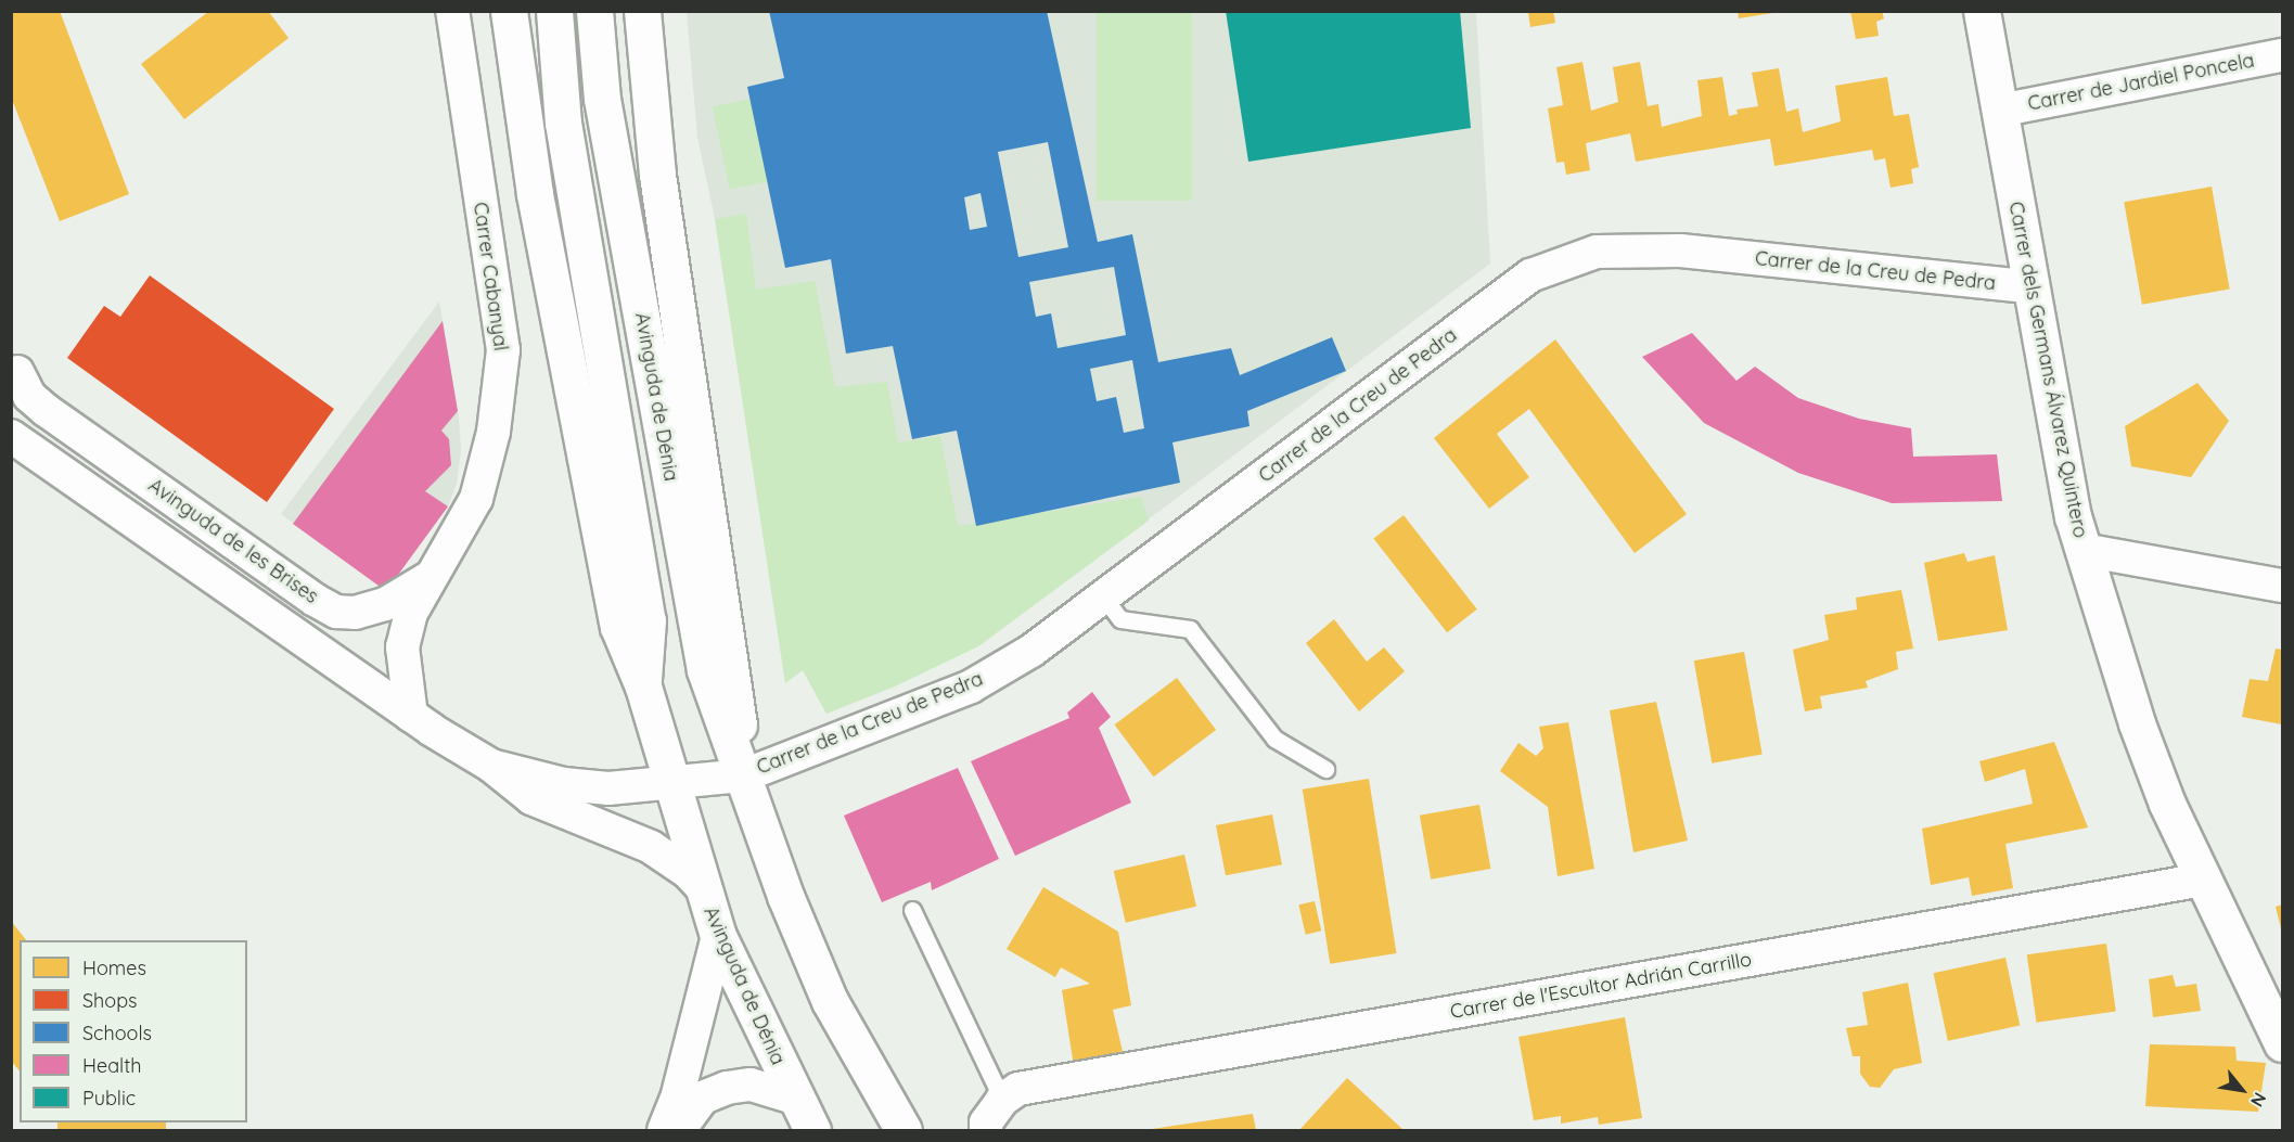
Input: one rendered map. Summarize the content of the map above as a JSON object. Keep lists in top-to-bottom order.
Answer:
{
  "streets": {
    "main road": ["Carrer dels Germans Álvarez Quintero", "Avinguda de Dénia"],
    "street": [
      "Carrer de Jardiel Poncela",
      "Carrer de la Creu de Pedra",
      "Carrer Cabanyal",
      "Avinguda de les Brises",
      "Carrer de l'Escultor Adrián Carrillo"
    ]
  },
  "crossings": [
    ["Carrer de Jardiel Poncela", "Carrer dels Germans Álvarez Quintero"],
    ["Carrer de la Creu de Pedra", "Carrer dels Germans Álvarez Quintero"],
    ["Carrer de la Creu de Pedra", "Avinguda de Dénia"],
    ["Carrer de la Creu de Pedra", "Avinguda de les Brises"],
    ["Carrer Cabanyal", "Avinguda de les Brises"],
    ["Carrer dels Germans Álvarez Quintero", "Carrer de l'Escultor Adrián Carrillo"],
    ["Avinguda de Dénia", "Avinguda de les Brises"]
  ],
  "legend": [
    "Homes",
    "Shops",
    "Schools",
    "Health",
    "Public"
  ],
  "north": "bottom right"
}
